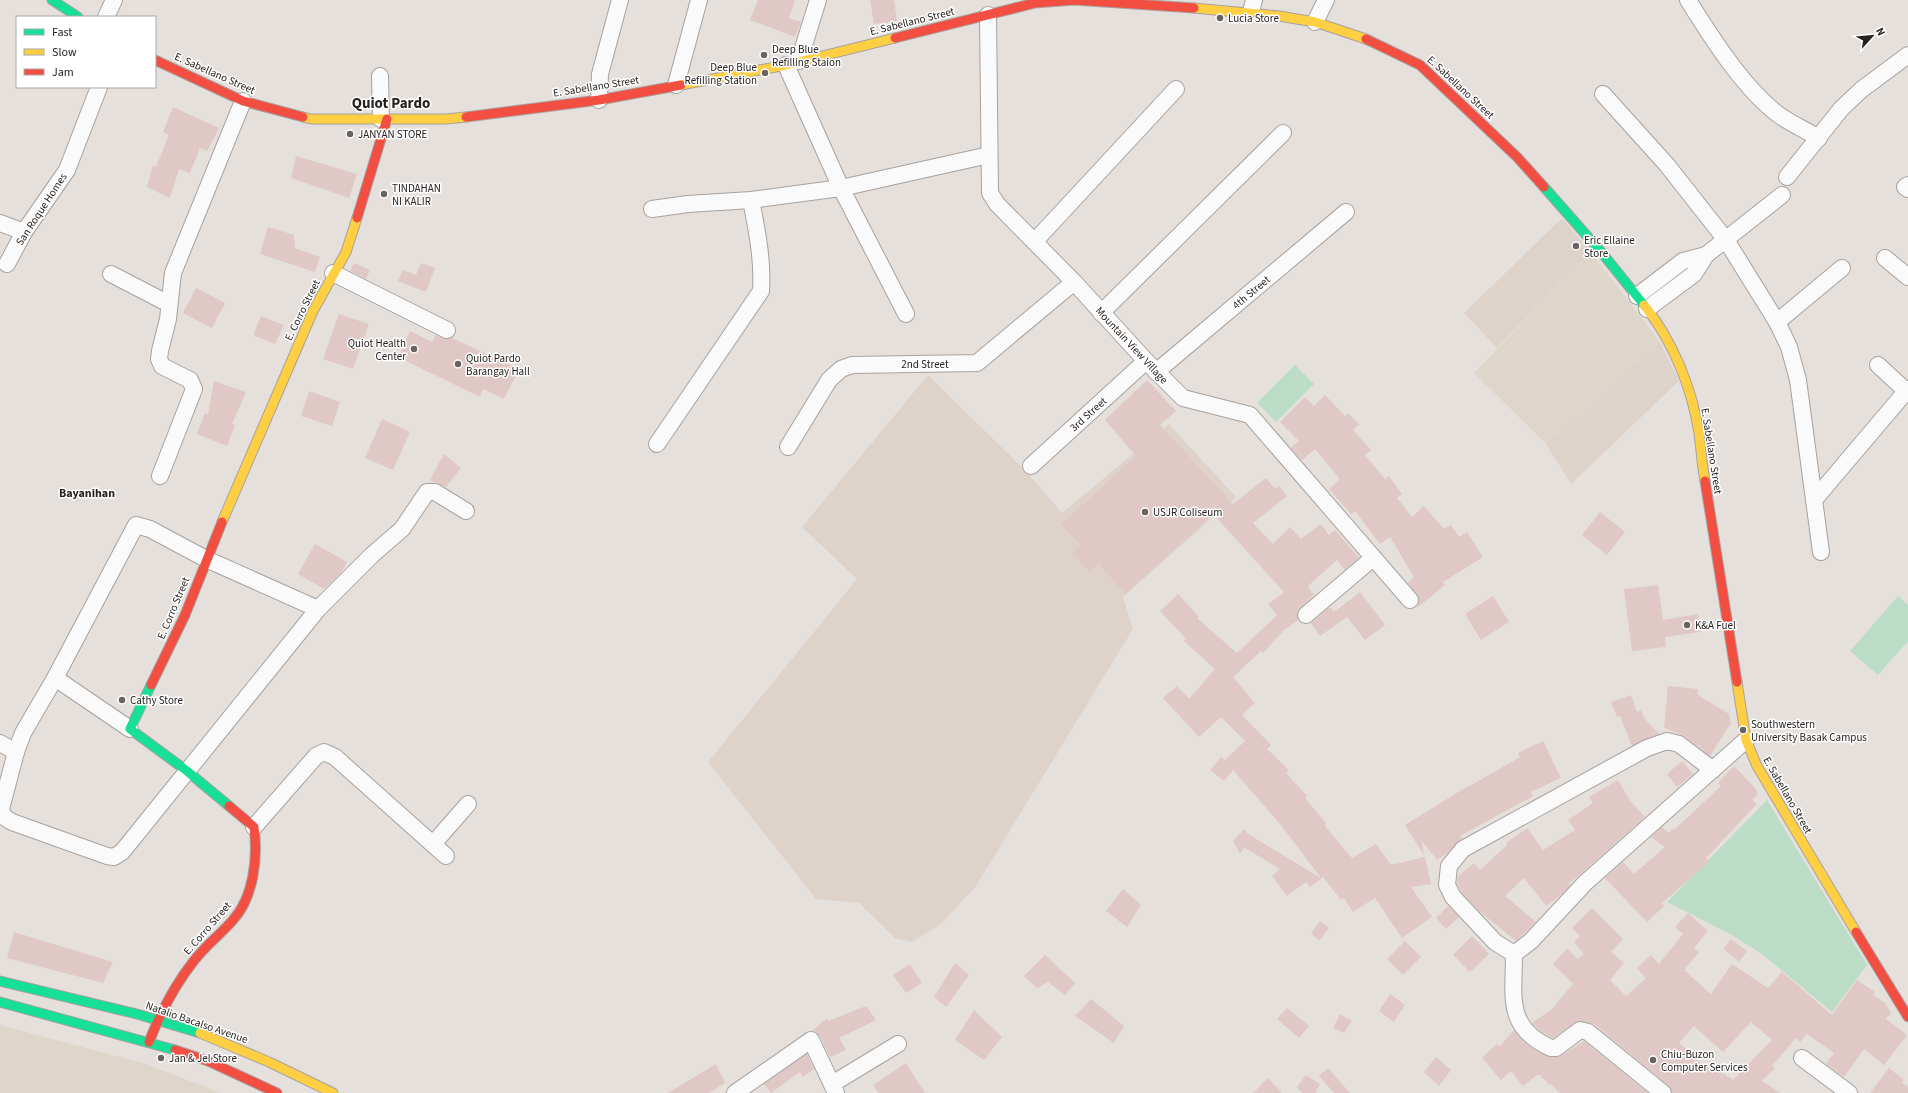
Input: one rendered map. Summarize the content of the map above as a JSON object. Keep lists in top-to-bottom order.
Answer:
{
  "streets": {
    "street": [
      "E. Sabellano Street",
      "San Roque Homes",
      "4th Street",
      "E. Corro Street",
      "Mountain View Village",
      "2nd Street",
      "3rd Street",
      "Natalio Bacalso Avenue"
    ]
  },
  "crossings": [
    ["E. Sabellano Street", "E. Corro Street"],
    ["E. Sabellano Street", "Mountain View Village"],
    ["4th Street", "Mountain View Village"],
    ["4th Street", "3rd Street"],
    ["E. Corro Street", "Natalio Bacalso Avenue"],
    ["Mountain View Village", "2nd Street"],
    ["Mountain View Village", "3rd Street"]
  ],
  "districts": ["Quiot Pardo", "Bayanihan"],
  "places": [
    "Lucia Store",
    "Deep Blue Refilling Staion",
    "Deep Blue Refilling Station",
    "JANYAN STORE",
    "TINDAHAN NI KALIR",
    "Eric Ellaine Store",
    "Quiot Health Center",
    "Quiot Pardo Barangay Hall",
    "USJR Coliseum",
    "K&A Fuel",
    "Cathy Store",
    "Southwestern University Basak Campus",
    "Jan & Jel Store",
    "Chiu-Buzon Computer Services"
  ],
  "legend": ["Fast", "Slow", "Jam"],
  "north": "top right"
}
